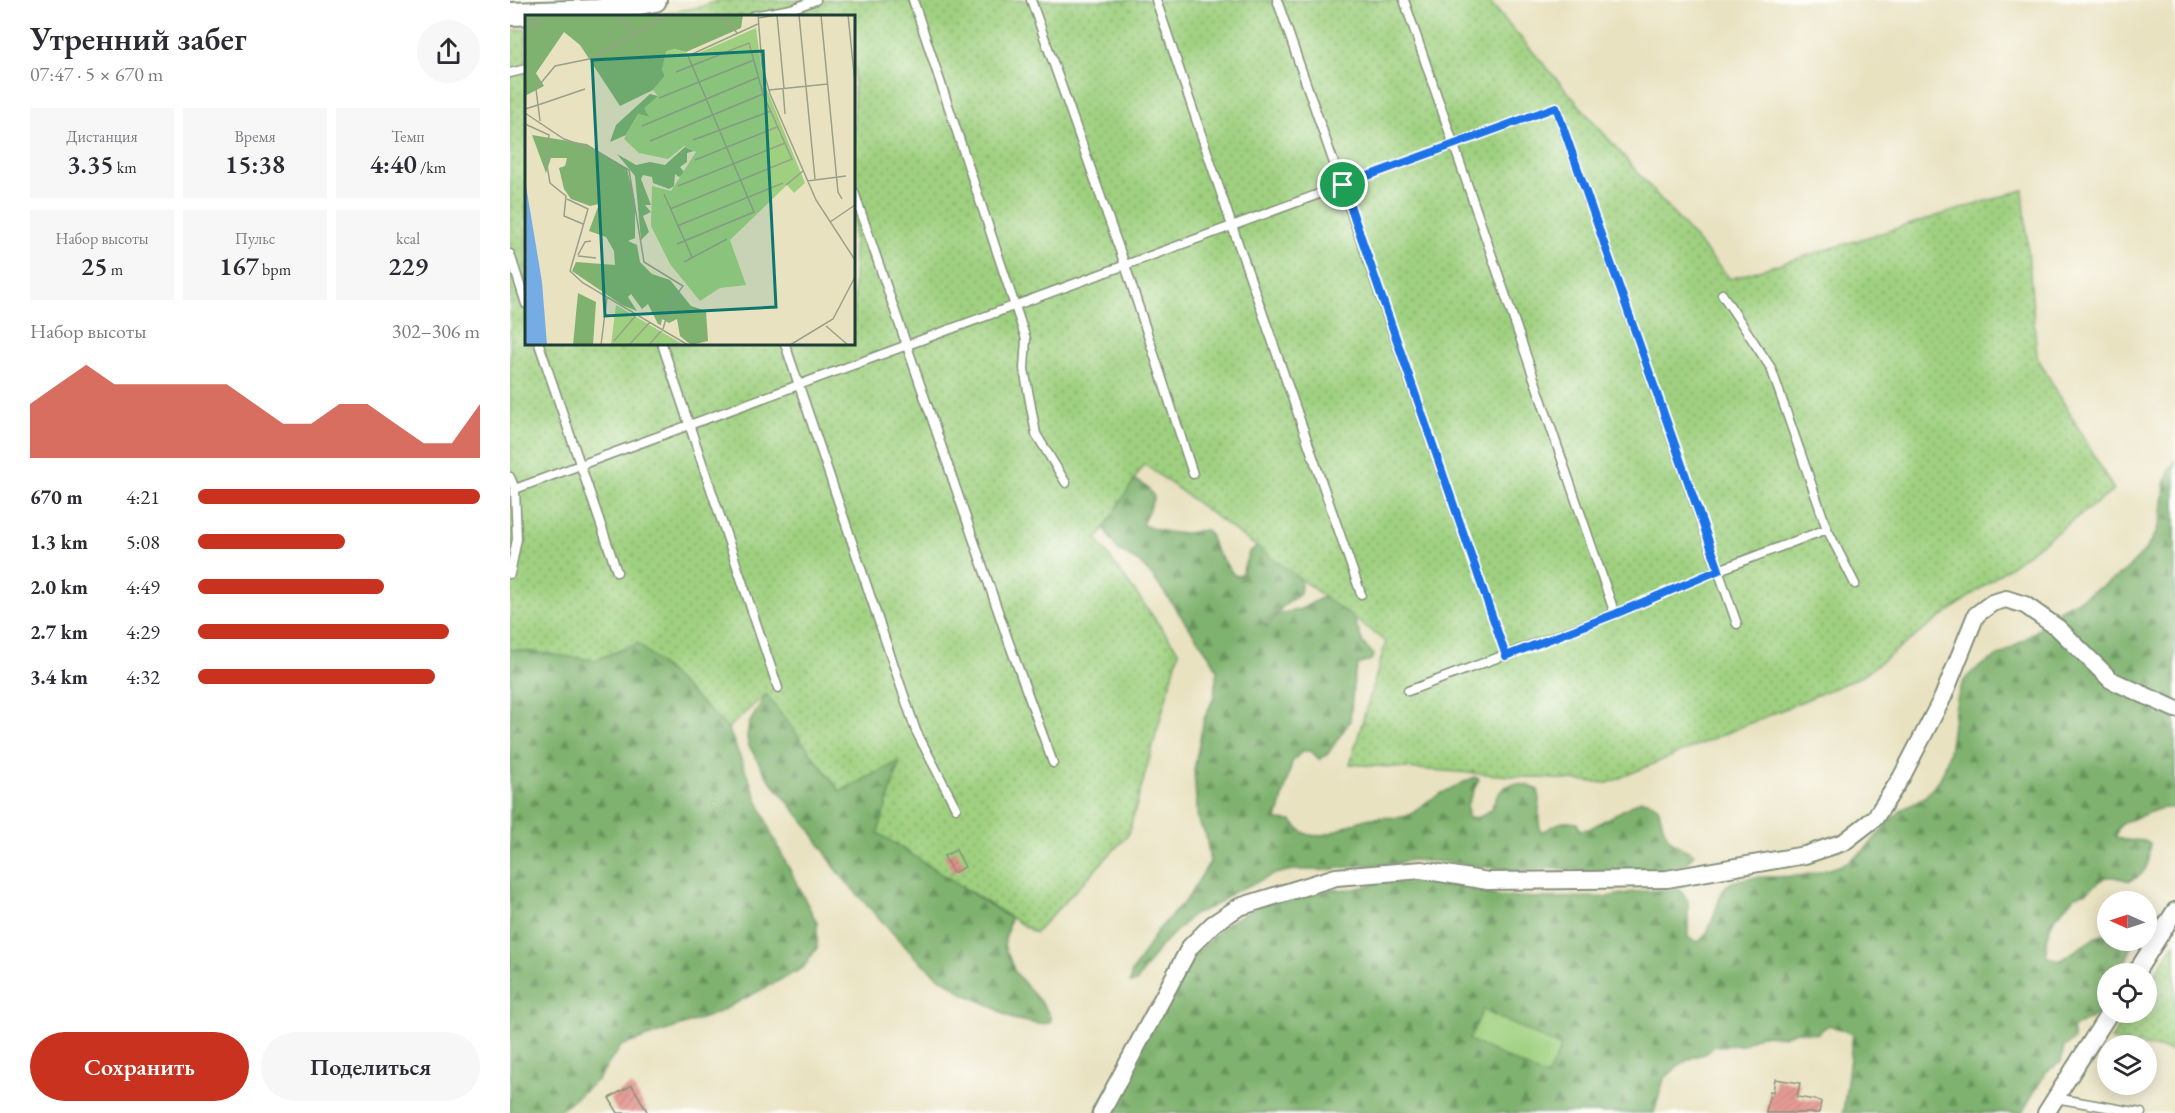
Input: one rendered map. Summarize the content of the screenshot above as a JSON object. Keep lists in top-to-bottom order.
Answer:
{
  "north": "left",
  "page": {
    "heading": ["Утренний забег", "07:47 · 5 × 670 m"],
    "stats": [
      ["Дистанция", "3.35 km"],
      ["Время", "15:38"],
      ["Темп", "4:40 /km"],
      ["Набор высоты", "25 m"],
      ["Пульс", "167 bpm"],
      ["kcal", "229"]
    ],
    "chart": ["Набор высоты", "302–306 m"],
    "list": [
      {
        "name": "670 m",
        "note": "4:21"
      },
      {
        "name": "1.3 km",
        "note": "5:08"
      },
      {
        "name": "2.0 km",
        "note": "4:49"
      },
      {
        "name": "2.7 km",
        "note": "4:29"
      },
      {
        "name": "3.4 km",
        "note": "4:32"
      }
    ],
    "buttons": ["Сохранить", "Поделиться"]
  }
}
